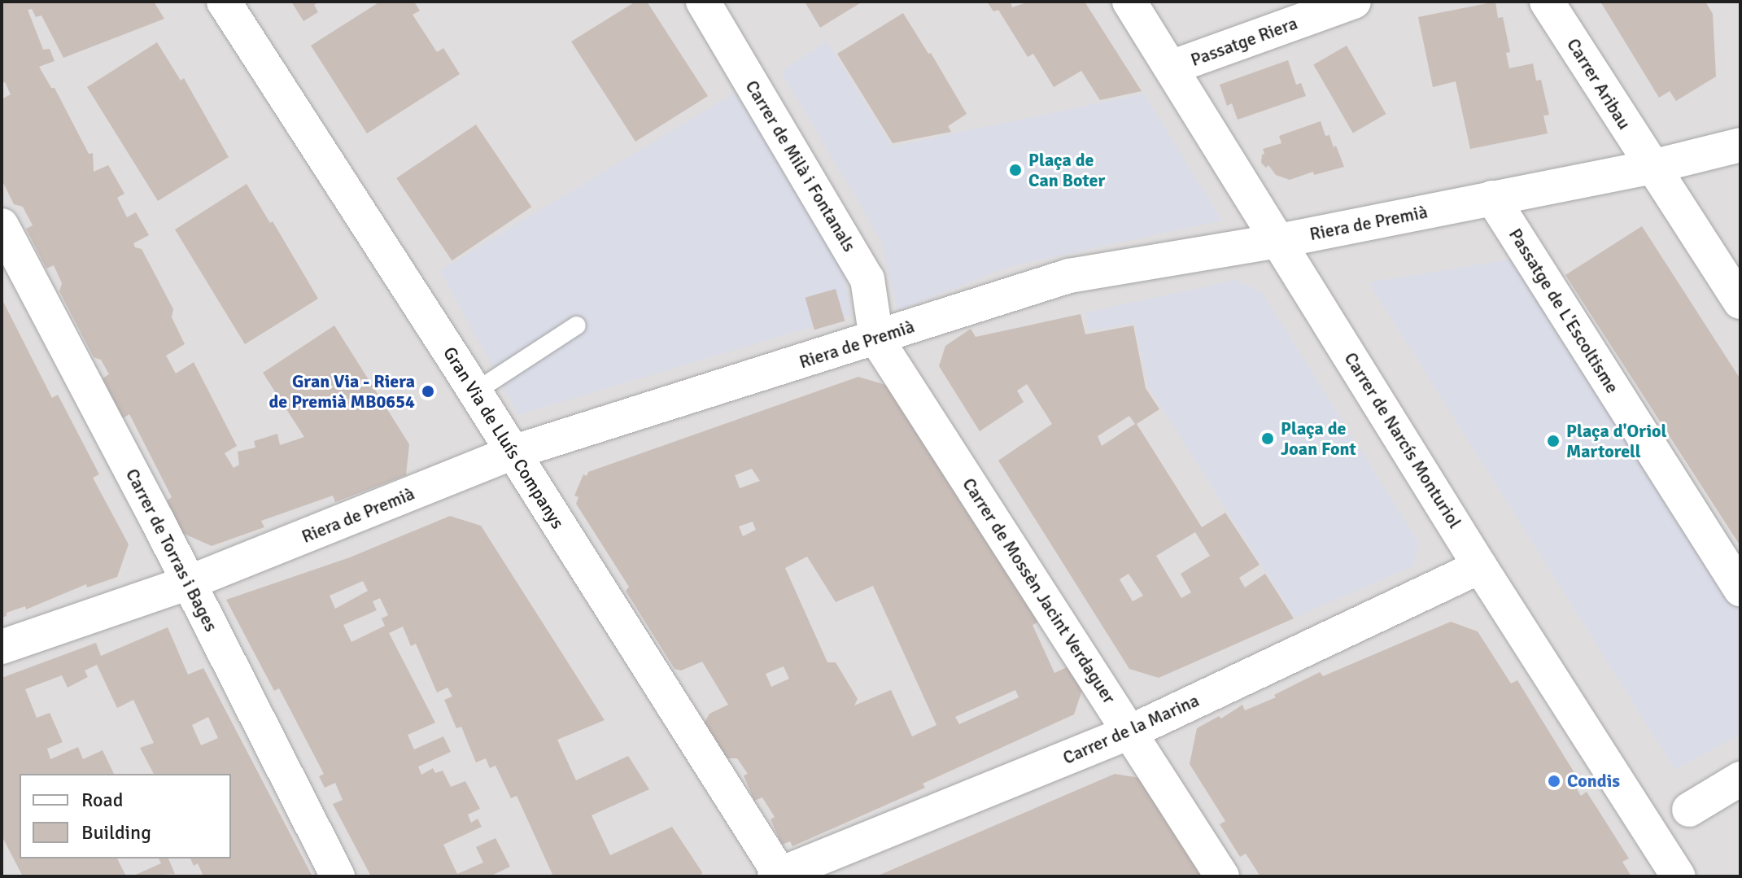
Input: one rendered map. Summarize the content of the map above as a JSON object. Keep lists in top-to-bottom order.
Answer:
{
  "streets": {
    "street": [
      "Passatge Riera",
      "Carrer Aribau",
      "Carrer de Milà i Fontanals",
      "Riera de Premià",
      "Passatge de L'Escoltisme",
      "Gran Via de Lluís Companys",
      "Carrer de Narcís Monturiol",
      "Carrer de Torras i Bages",
      "Carrer de Mossèn Jacint Verdaguer",
      "Carrer de la Marina"
    ]
  },
  "crossings": [
    ["Passatge Riera", "Carrer de Narcís Monturiol"],
    ["Carrer Aribau", "Riera de Premià"],
    ["Carrer de Milà i Fontanals", "Riera de Premià"],
    ["Carrer de Milà i Fontanals", "Carrer de Mossèn Jacint Verdaguer"],
    ["Riera de Premià", "Passatge de L'Escoltisme"],
    ["Riera de Premià", "Gran Via de Lluís Companys"],
    ["Riera de Premià", "Carrer de Narcís Monturiol"],
    ["Riera de Premià", "Carrer de Torras i Bages"],
    ["Riera de Premià", "Carrer de Mossèn Jacint Verdaguer"],
    ["Gran Via de Lluís Companys", "Carrer de la Marina"],
    ["Carrer de Narcís Monturiol", "Carrer de la Marina"],
    ["Carrer de Mossèn Jacint Verdaguer", "Carrer de la Marina"]
  ],
  "places": [
    "Plaça de Can Boter",
    "Gran Via - Riera de Premià MB0654",
    "Plaça de Joan Font",
    "Plaça d'Oriol Martorell",
    "Condis"
  ],
  "legend": ["Road", "Building"]
}
